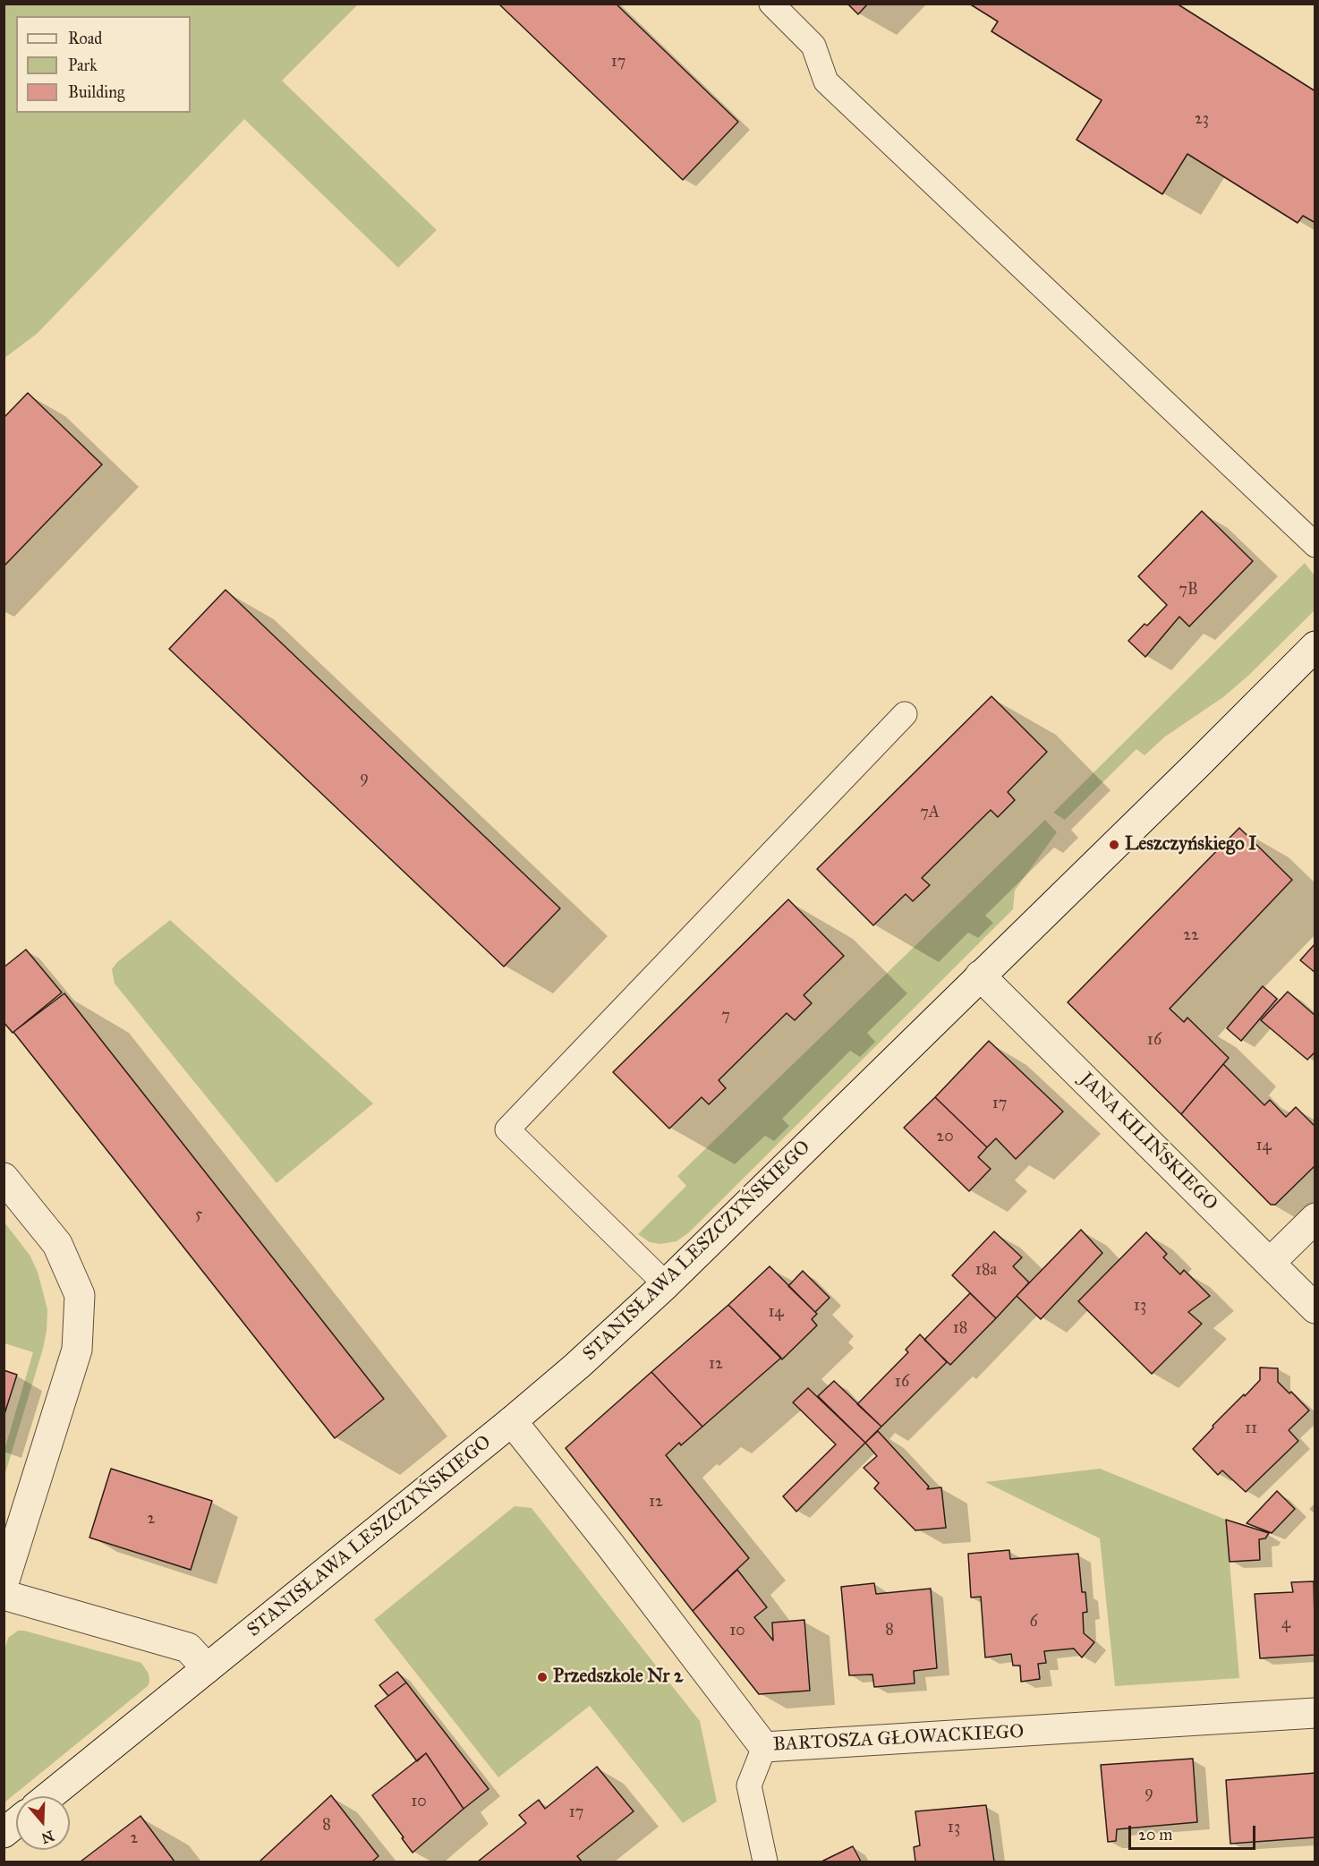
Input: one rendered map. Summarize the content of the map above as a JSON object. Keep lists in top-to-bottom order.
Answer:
{
  "streets": {
    "street": ["JANA KILIŃSKIEGO", "STANISŁAWA LESZCZYŃSKIEGO", "BARTOSZA GŁOWACKIEGO"]
  },
  "crossings": [
    ["JANA KILIŃSKIEGO", "STANISŁAWA LESZCZYŃSKIEGO"],
    ["STANISŁAWA LESZCZYŃSKIEGO", "BARTOSZA GŁOWACKIEGO"]
  ],
  "places": ["Leszczyńskiego I", "Przedszkole Nr 2"],
  "house_numbers": [
    "17",
    "23",
    "7B",
    "9",
    "7A",
    "22",
    "7",
    "16",
    "17",
    "20",
    "14",
    "5",
    "18a",
    "13",
    "14",
    "18",
    "12",
    "16",
    "11",
    "12",
    "2",
    "6",
    "4",
    "8",
    "10",
    "9",
    "10",
    "17",
    "8",
    "13",
    "2"
  ],
  "legend": ["Road", "Park", "Building"],
  "scale_bar": "20 m",
  "north": "bottom"
}
